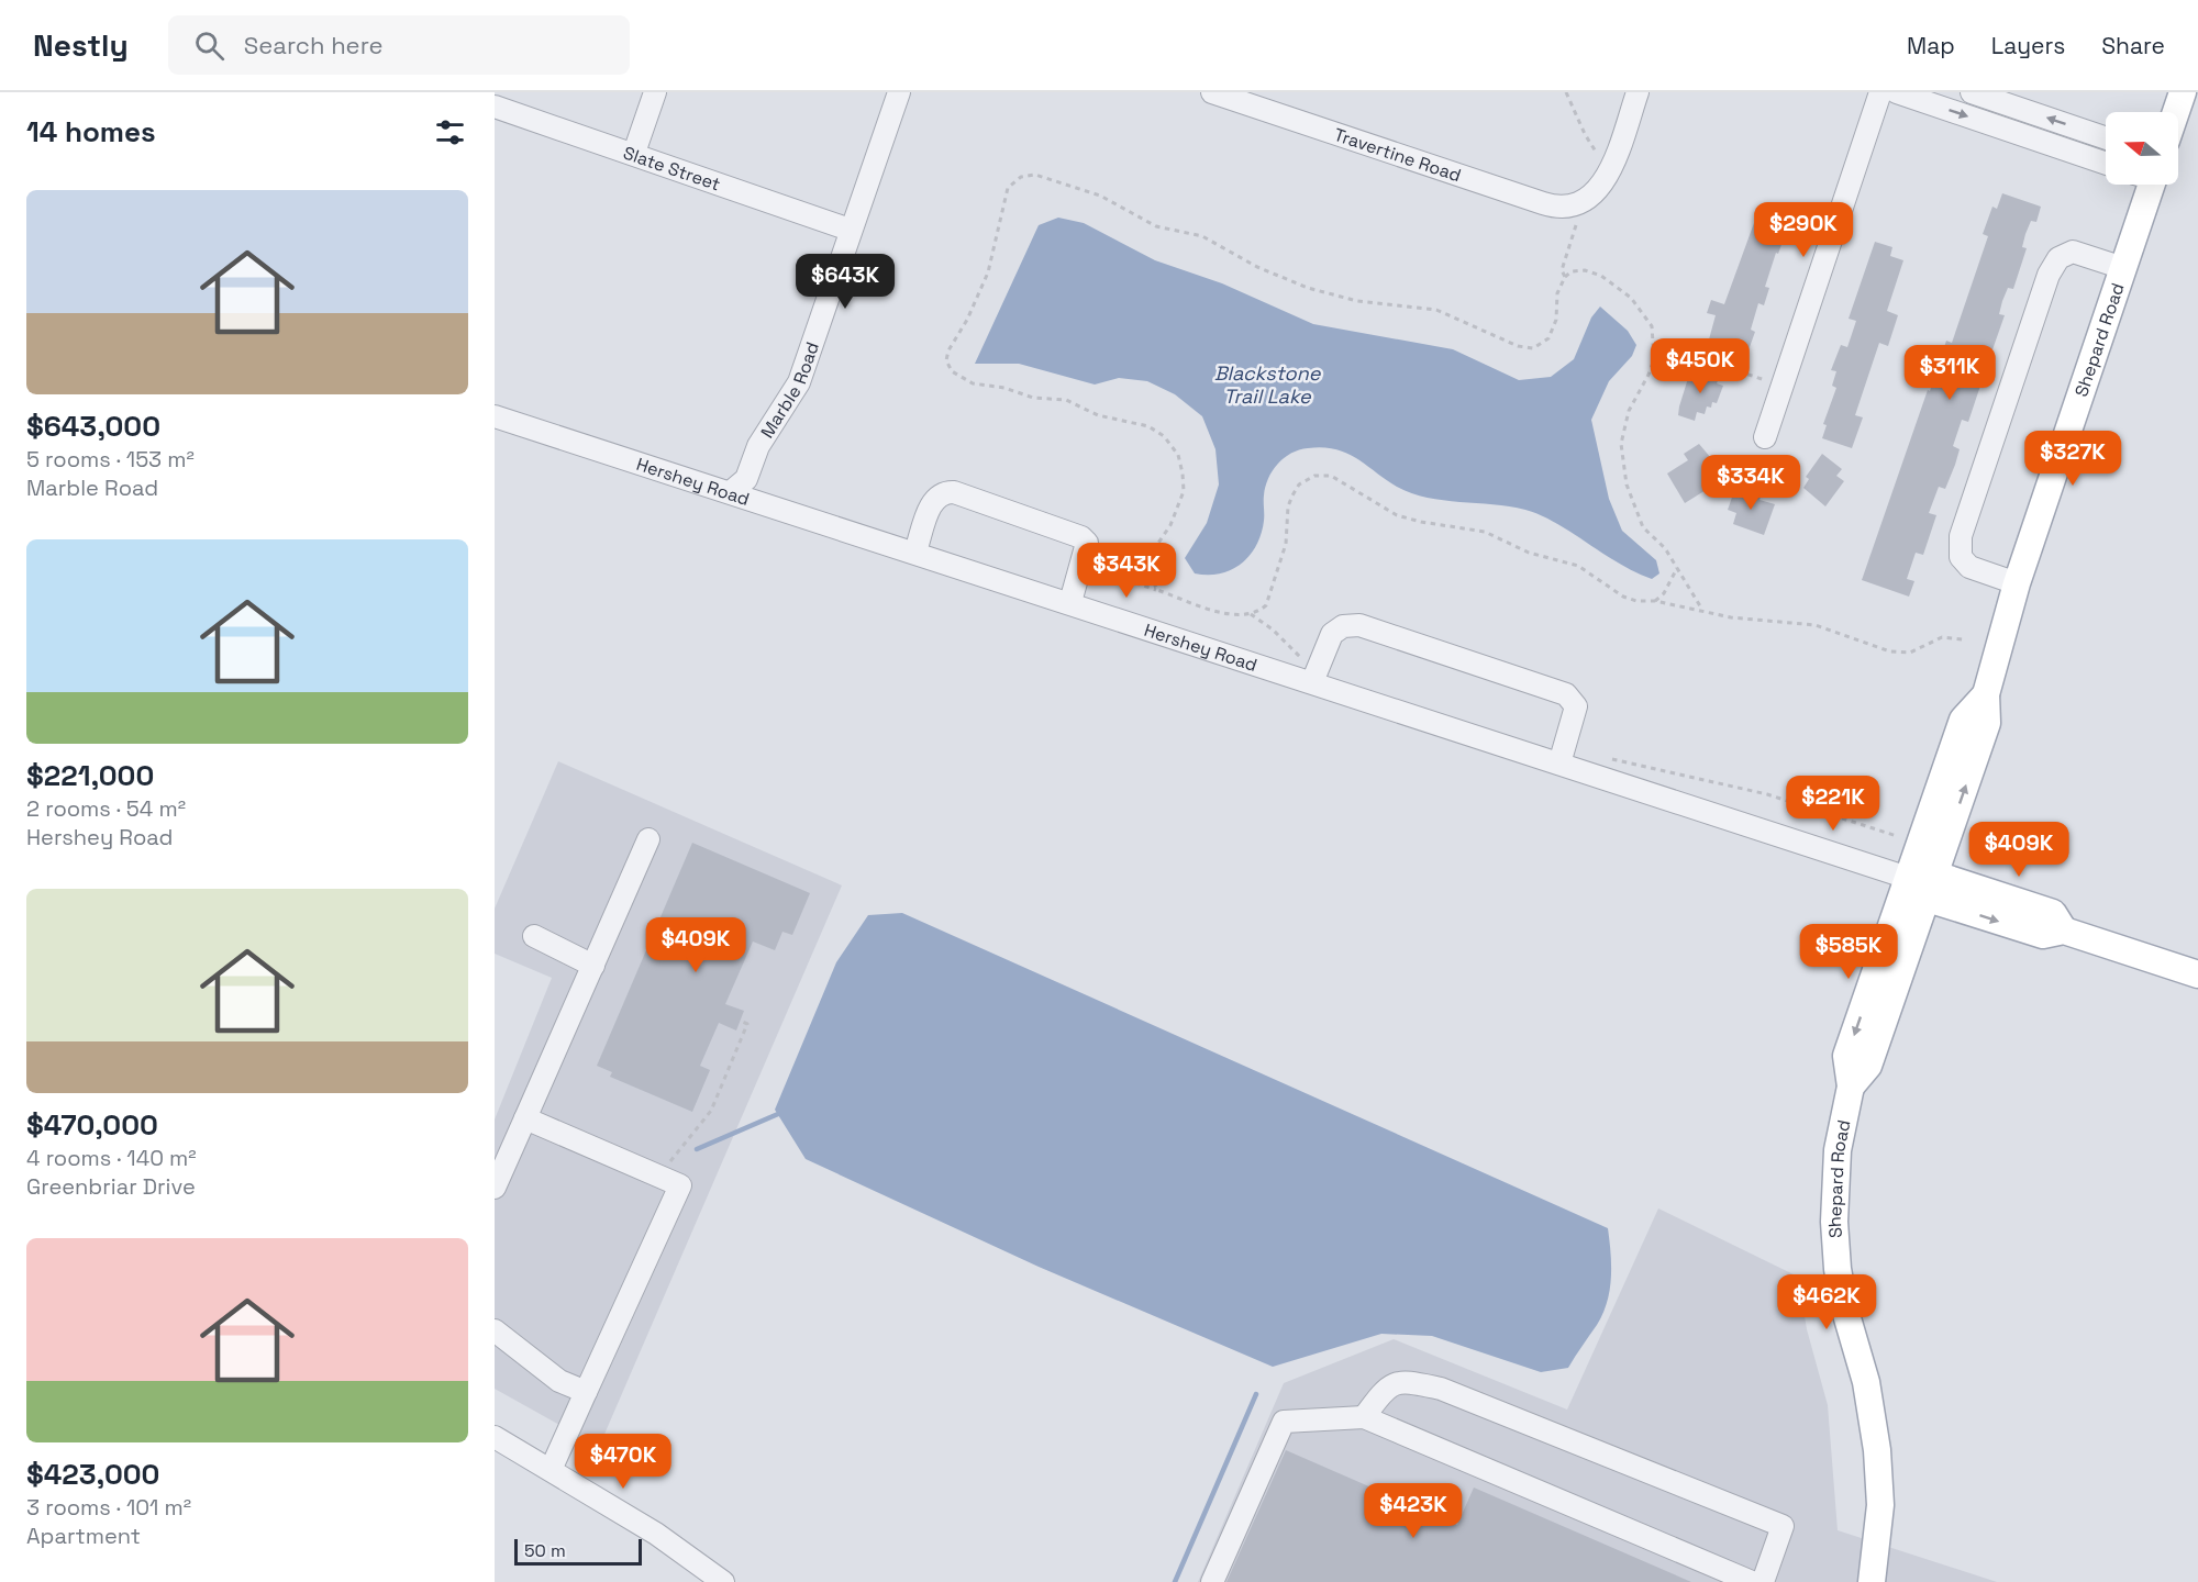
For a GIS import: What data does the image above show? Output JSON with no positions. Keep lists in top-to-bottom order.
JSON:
{
  "streets": {
    "main road": ["Shepard Road", "Hershey Road"],
    "street": ["Travertine Road", "Slate Street", "Marble Road"]
  },
  "crossings": [
    ["Slate Street", "Marble Road"],
    ["Shepard Road", "Hershey Road"],
    ["Marble Road", "Hershey Road"]
  ],
  "water": ["Blackstone Trail Lake"],
  "scale_bar": "50 m",
  "north": "left",
  "page": {
    "header": "Nestly",
    "search": "Search here",
    "nav": ["Map", "Layers", "Share"],
    "heading": "14 homes",
    "list": [
      {
        "name": "$643,000",
        "note": "5 rooms · 153 m² · Marble Road"
      },
      {
        "name": "$221,000",
        "note": "2 rooms · 54 m² · Hershey Road"
      },
      {
        "name": "$470,000",
        "note": "4 rooms · 140 m² · Greenbriar Drive"
      },
      {
        "name": "$423,000",
        "note": "3 rooms · 101 m² · Apartment"
      }
    ],
    "price": [
      "$290K",
      "$643K",
      "$450K",
      "$311K",
      "$327K",
      "$334K",
      "$343K",
      "$221K",
      "$409K",
      "$409K",
      "$585K",
      "$462K",
      "$470K",
      "$423K"
    ],
    "scale": "50 m"
  }
}
